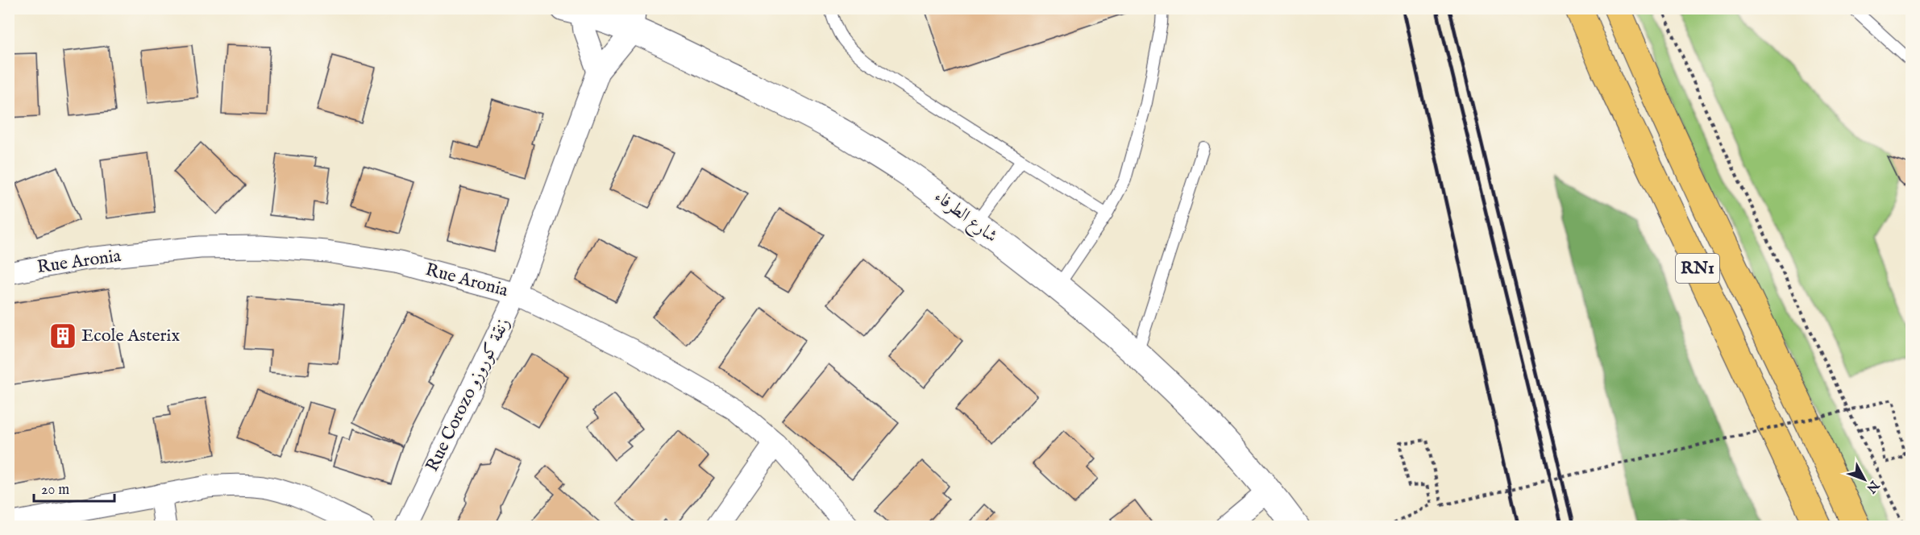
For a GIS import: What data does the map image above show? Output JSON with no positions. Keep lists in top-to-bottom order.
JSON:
{
  "streets": {
    "highway": ["RN1"],
    "street": ["شارع الطرفاء", "Rue Aronia", "Rue Corozo زنقة كوروزو"]
  },
  "crossings": [
    ["شارع الطرفاء", "Rue Corozo زنقة كوروزو"],
    ["Rue Aronia", "Rue Corozo زنقة كوروزو"]
  ],
  "places": {
    "building": ["Ecole Asterix"]
  },
  "scale_bar": "20 m",
  "north": "bottom right"
}
